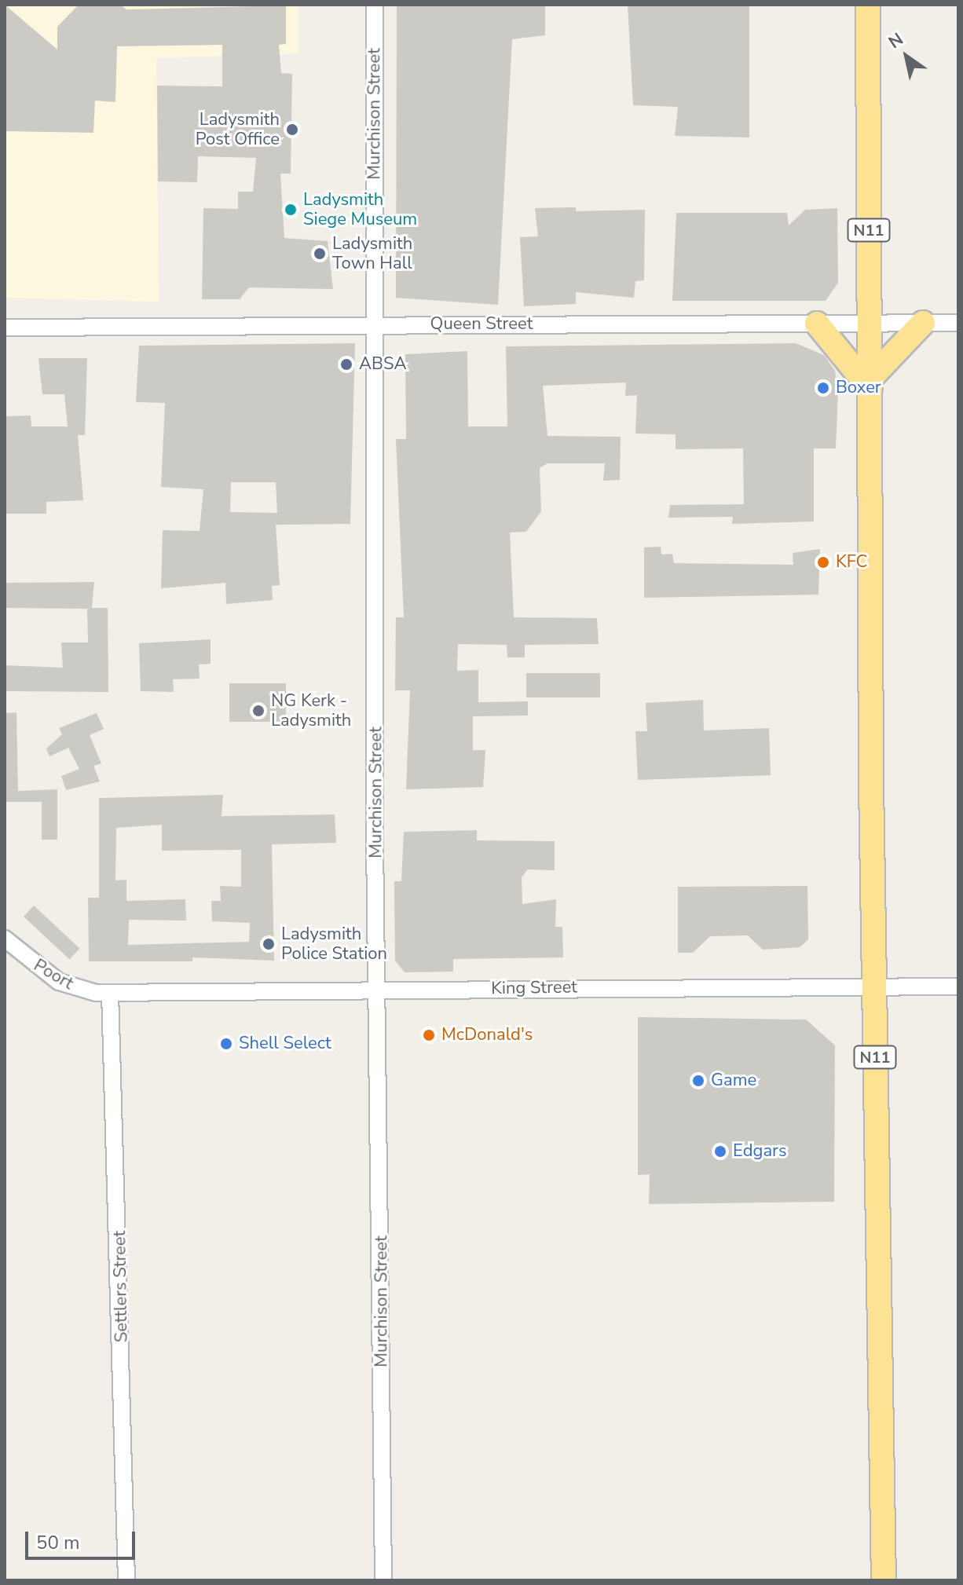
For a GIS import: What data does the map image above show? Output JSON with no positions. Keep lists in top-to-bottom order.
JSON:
{
  "streets": {
    "highway": ["N11"],
    "street": [
      "Murchison Street",
      "Queen Street",
      "Poort",
      "King Street",
      "Settlers Street"
    ]
  },
  "crossings": [
    ["Murchison Street", "Queen Street"],
    ["Murchison Street", "King Street"],
    ["N11", "Queen Street"],
    ["N11", "King Street"],
    ["Poort", "King Street"],
    ["Poort", "Settlers Street"],
    ["King Street", "Settlers Street"]
  ],
  "places": [
    "Ladysmith Post Office",
    "Ladysmith Siege Museum",
    "Ladysmith Town Hall",
    "ABSA",
    "Boxer",
    "KFC",
    "NG Kerk - Ladysmith",
    "Ladysmith Police Station",
    "McDonald's",
    "Shell Select",
    "Game",
    "Edgars"
  ],
  "scale_bar": "50 m",
  "north": "top left"
}
